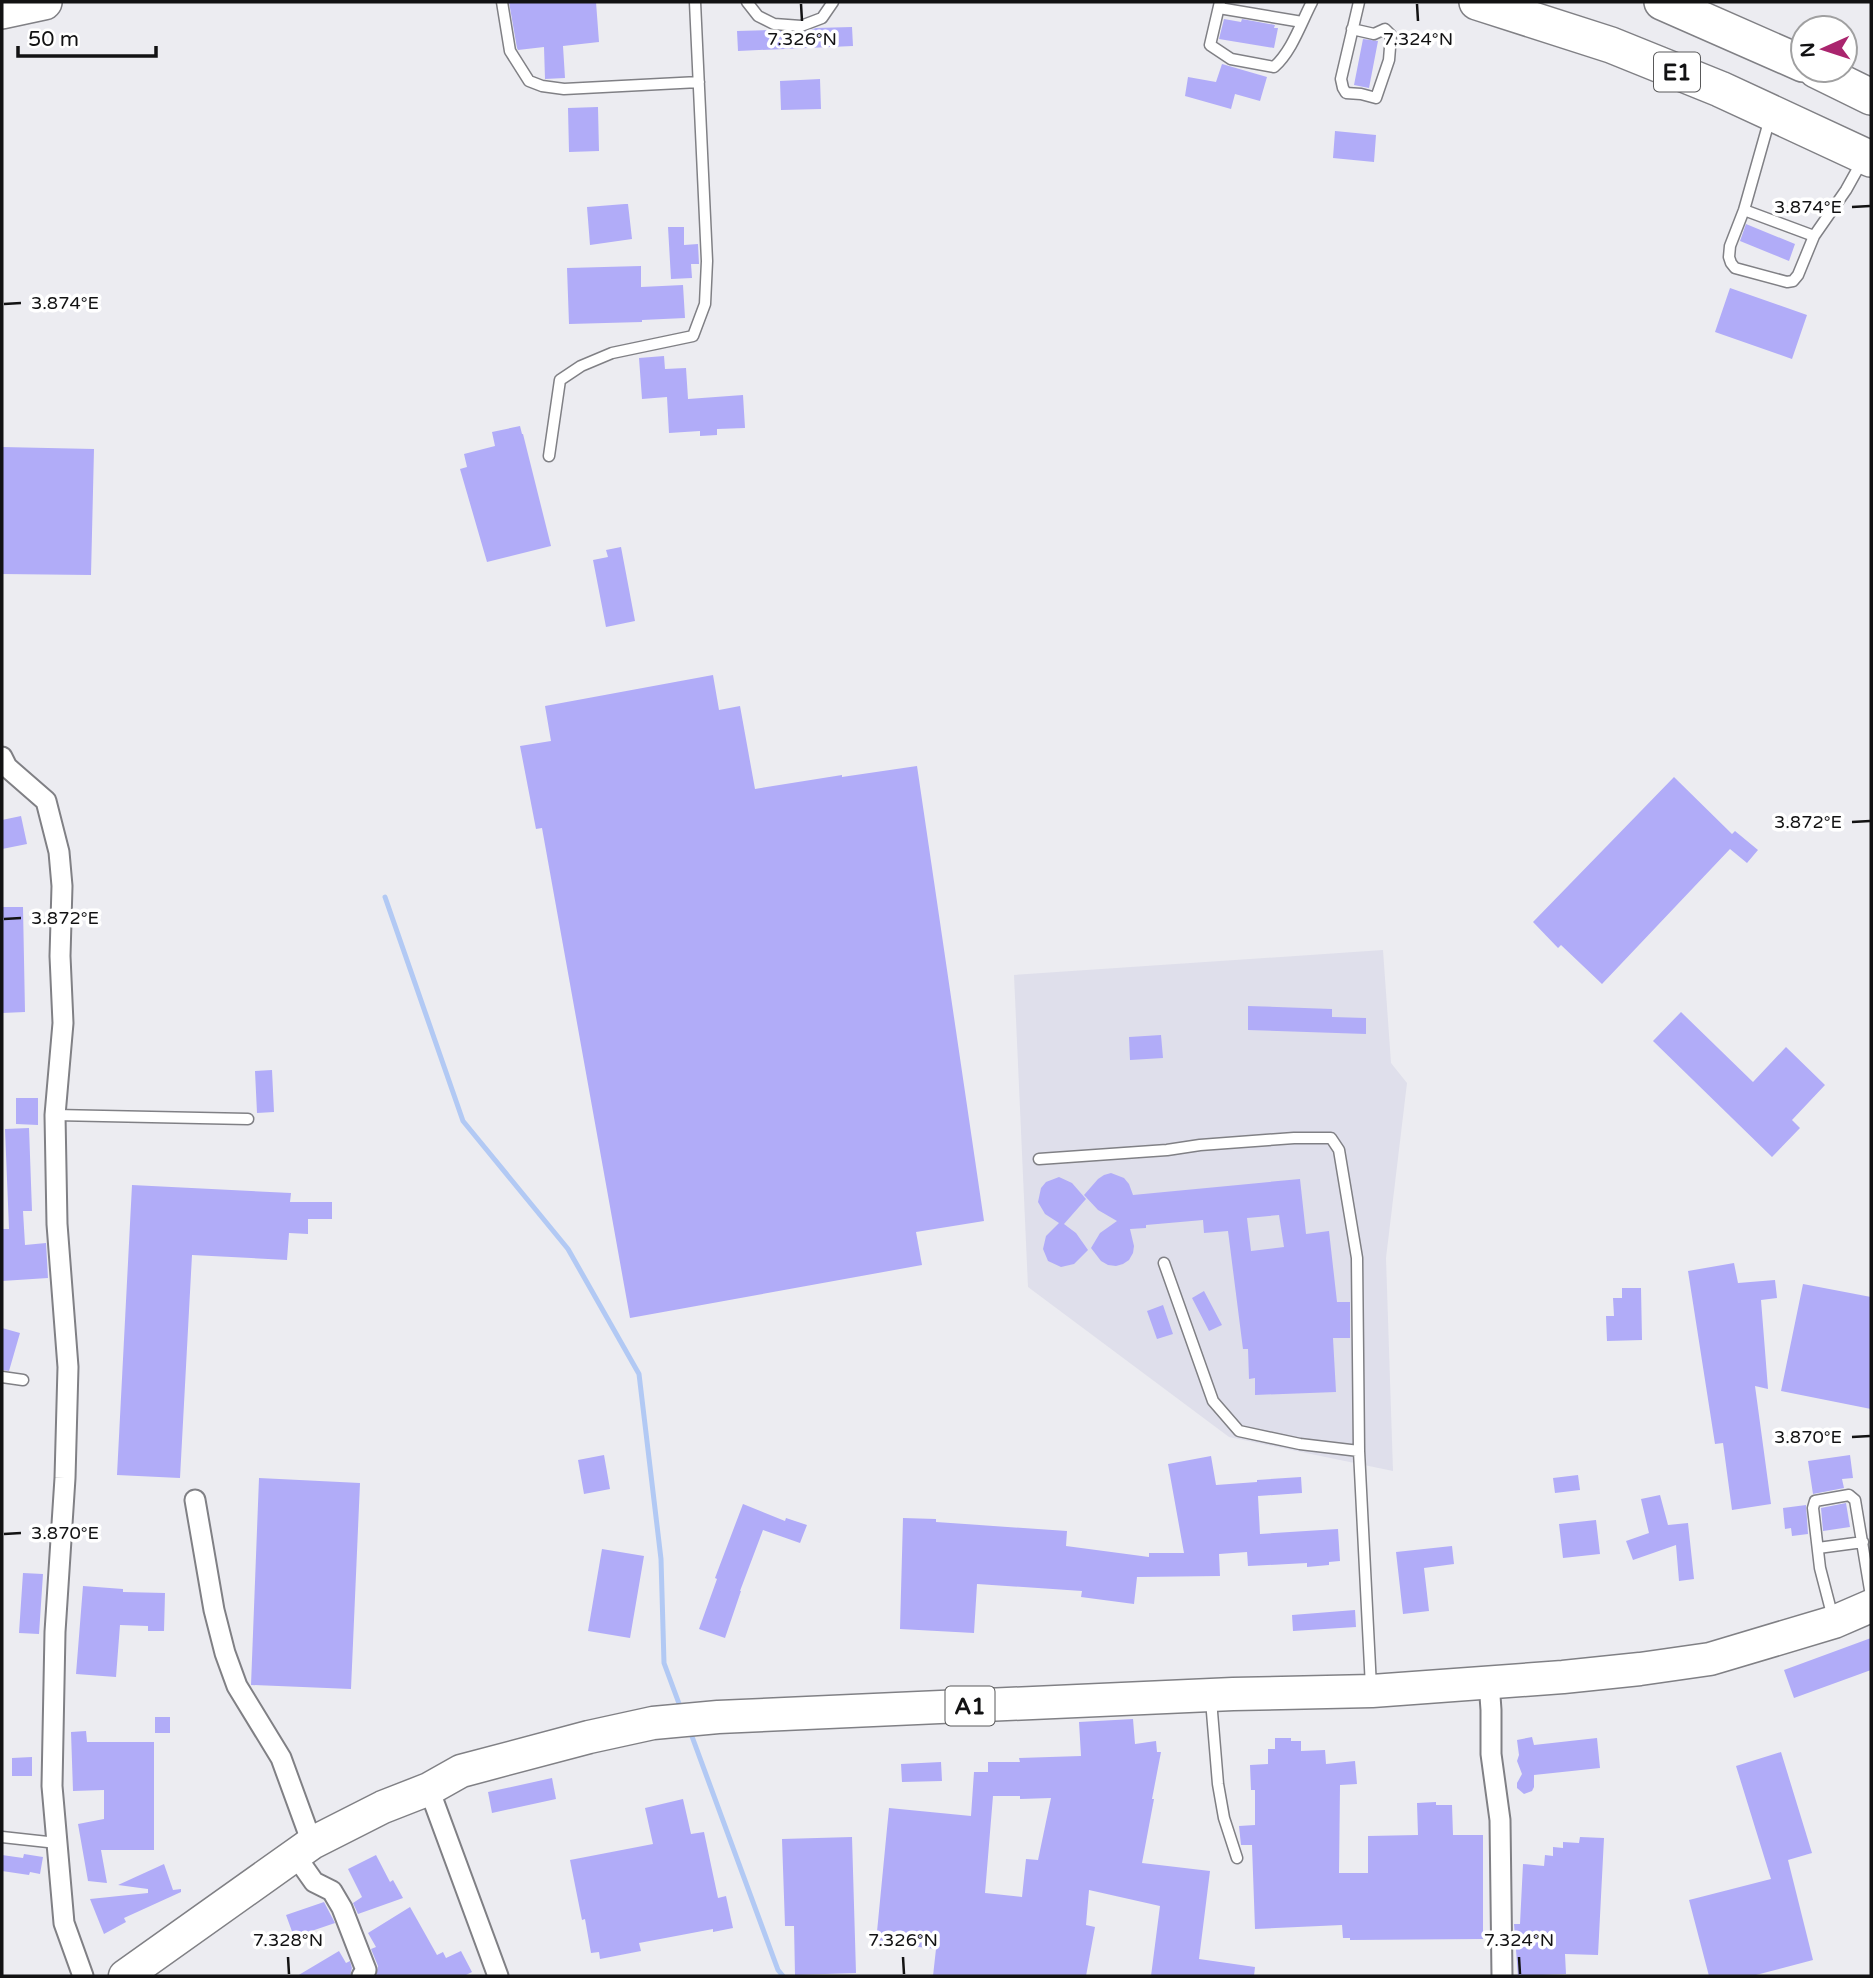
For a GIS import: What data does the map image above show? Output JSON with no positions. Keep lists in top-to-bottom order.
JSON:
{
  "streets": {
    "highway": ["E1", "A1"]
  },
  "scale_bar": "50 m",
  "north": "left",
  "coordinates": [
    "7.326°N",
    "7.324°N",
    "3.874°E",
    "3.872°E",
    "3.870°E",
    "7.328°N"
  ]
}
